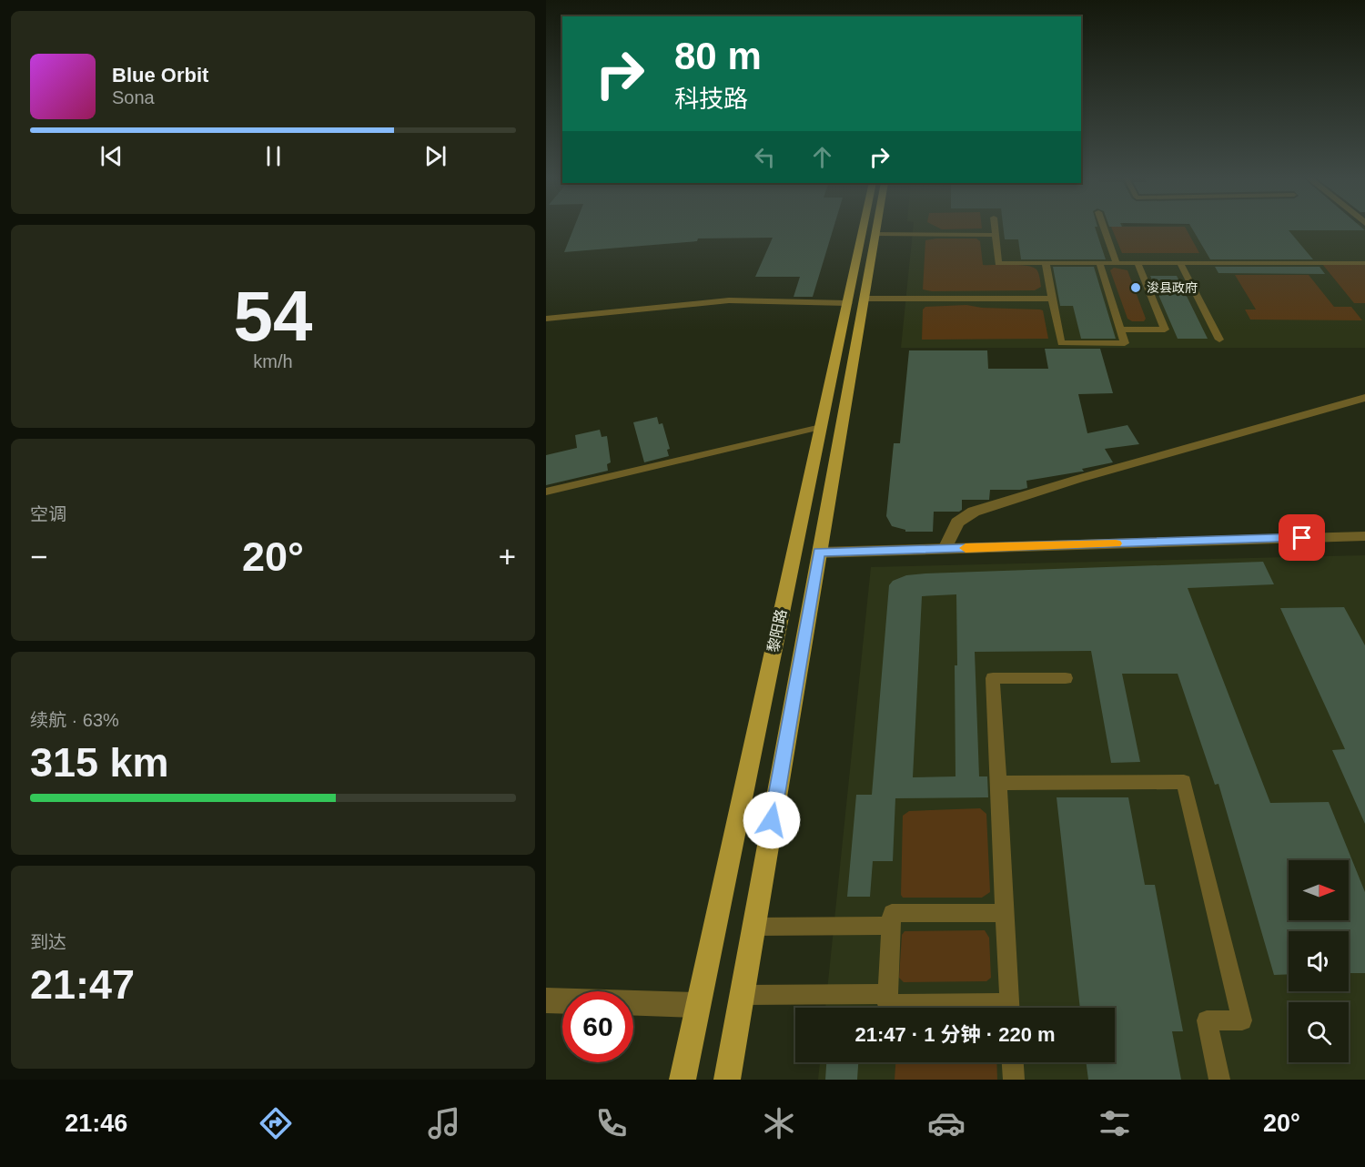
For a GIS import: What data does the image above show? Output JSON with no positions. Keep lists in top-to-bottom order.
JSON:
{
  "streets": {
    "main road": ["黎阳路"]
  },
  "places": ["浚县政府"],
  "north": "right",
  "page": {
    "turn": ["80 m", "科技路"],
    "song": ["Blue Orbit", "Sona"],
    "tile": [
      ["54", "km/h"],
      "空调",
      ["续航 · 63%", "315 km"],
      ["到达", "21:47"]
    ],
    "heat": ["−", "20°", "+"],
    "limit": "60",
    "trip": "21:47 · 1 分钟 · 220 m",
    "tabs": ["21:46", "20°"]
  }
}
